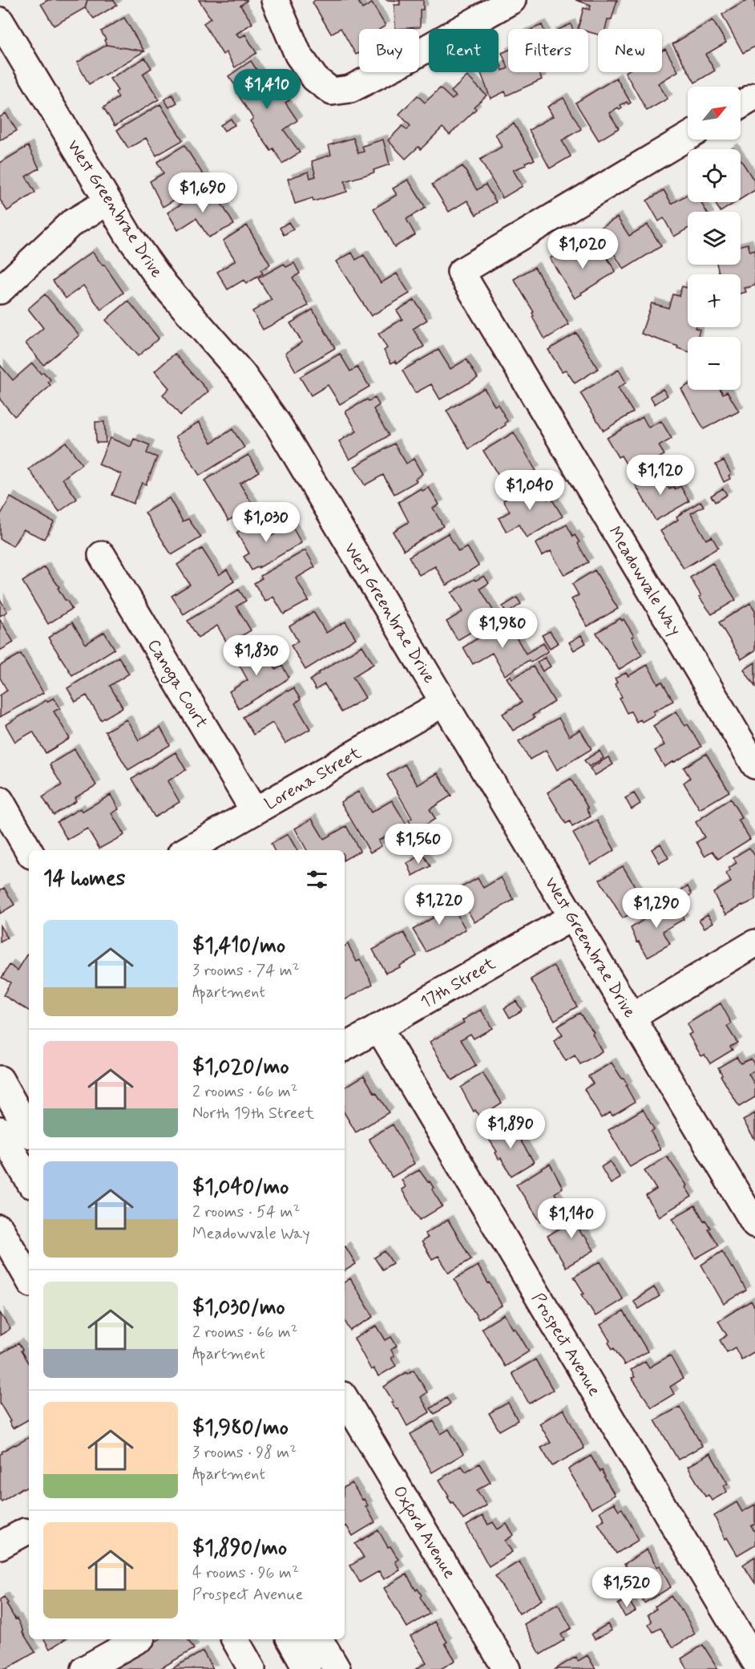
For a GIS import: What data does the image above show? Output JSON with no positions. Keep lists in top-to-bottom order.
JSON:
{
  "streets": {
    "street": [
      "West Greenbrae Drive",
      "Meadowvale Way",
      "Canoga Court",
      "Lorena Street",
      "17th Street",
      "Prospect Avenue",
      "Oxford Avenue"
    ]
  },
  "crossings": [
    ["West Greenbrae Drive", "Lorena Street"],
    ["West Greenbrae Drive", "17th Street"],
    ["Canoga Court", "Lorena Street"],
    ["17th Street", "Prospect Avenue"]
  ],
  "north": "top right",
  "page": {
    "chip": [
      "Buy",
      "Rent",
      "Filters",
      "New"
    ],
    "price": [
      "$1,410",
      "$1,690",
      "$1,020",
      "$1,120",
      "$1,040",
      "$1,030",
      "$1,980",
      "$1,830",
      "$1,560",
      "$1,220",
      "$1,290",
      "$1,890",
      "$1,140",
      "$1,520"
    ],
    "map_buttons": ["+", "−"],
    "heading": "14 homes",
    "list": [
      {
        "name": "$1,410/mo",
        "note": "3 rooms · 74 m² · Apartment"
      },
      {
        "name": "$1,020/mo",
        "note": "2 rooms · 66 m² · North 19th Street"
      },
      {
        "name": "$1,040/mo",
        "note": "2 rooms · 54 m² · Meadowvale Way"
      },
      {
        "name": "$1,030/mo",
        "note": "2 rooms · 66 m² · Apartment"
      },
      {
        "name": "$1,980/mo",
        "note": "3 rooms · 98 m² · Apartment"
      },
      {
        "name": "$1,890/mo",
        "note": "4 rooms · 96 m² · Prospect Avenue"
      }
    ]
  }
}
